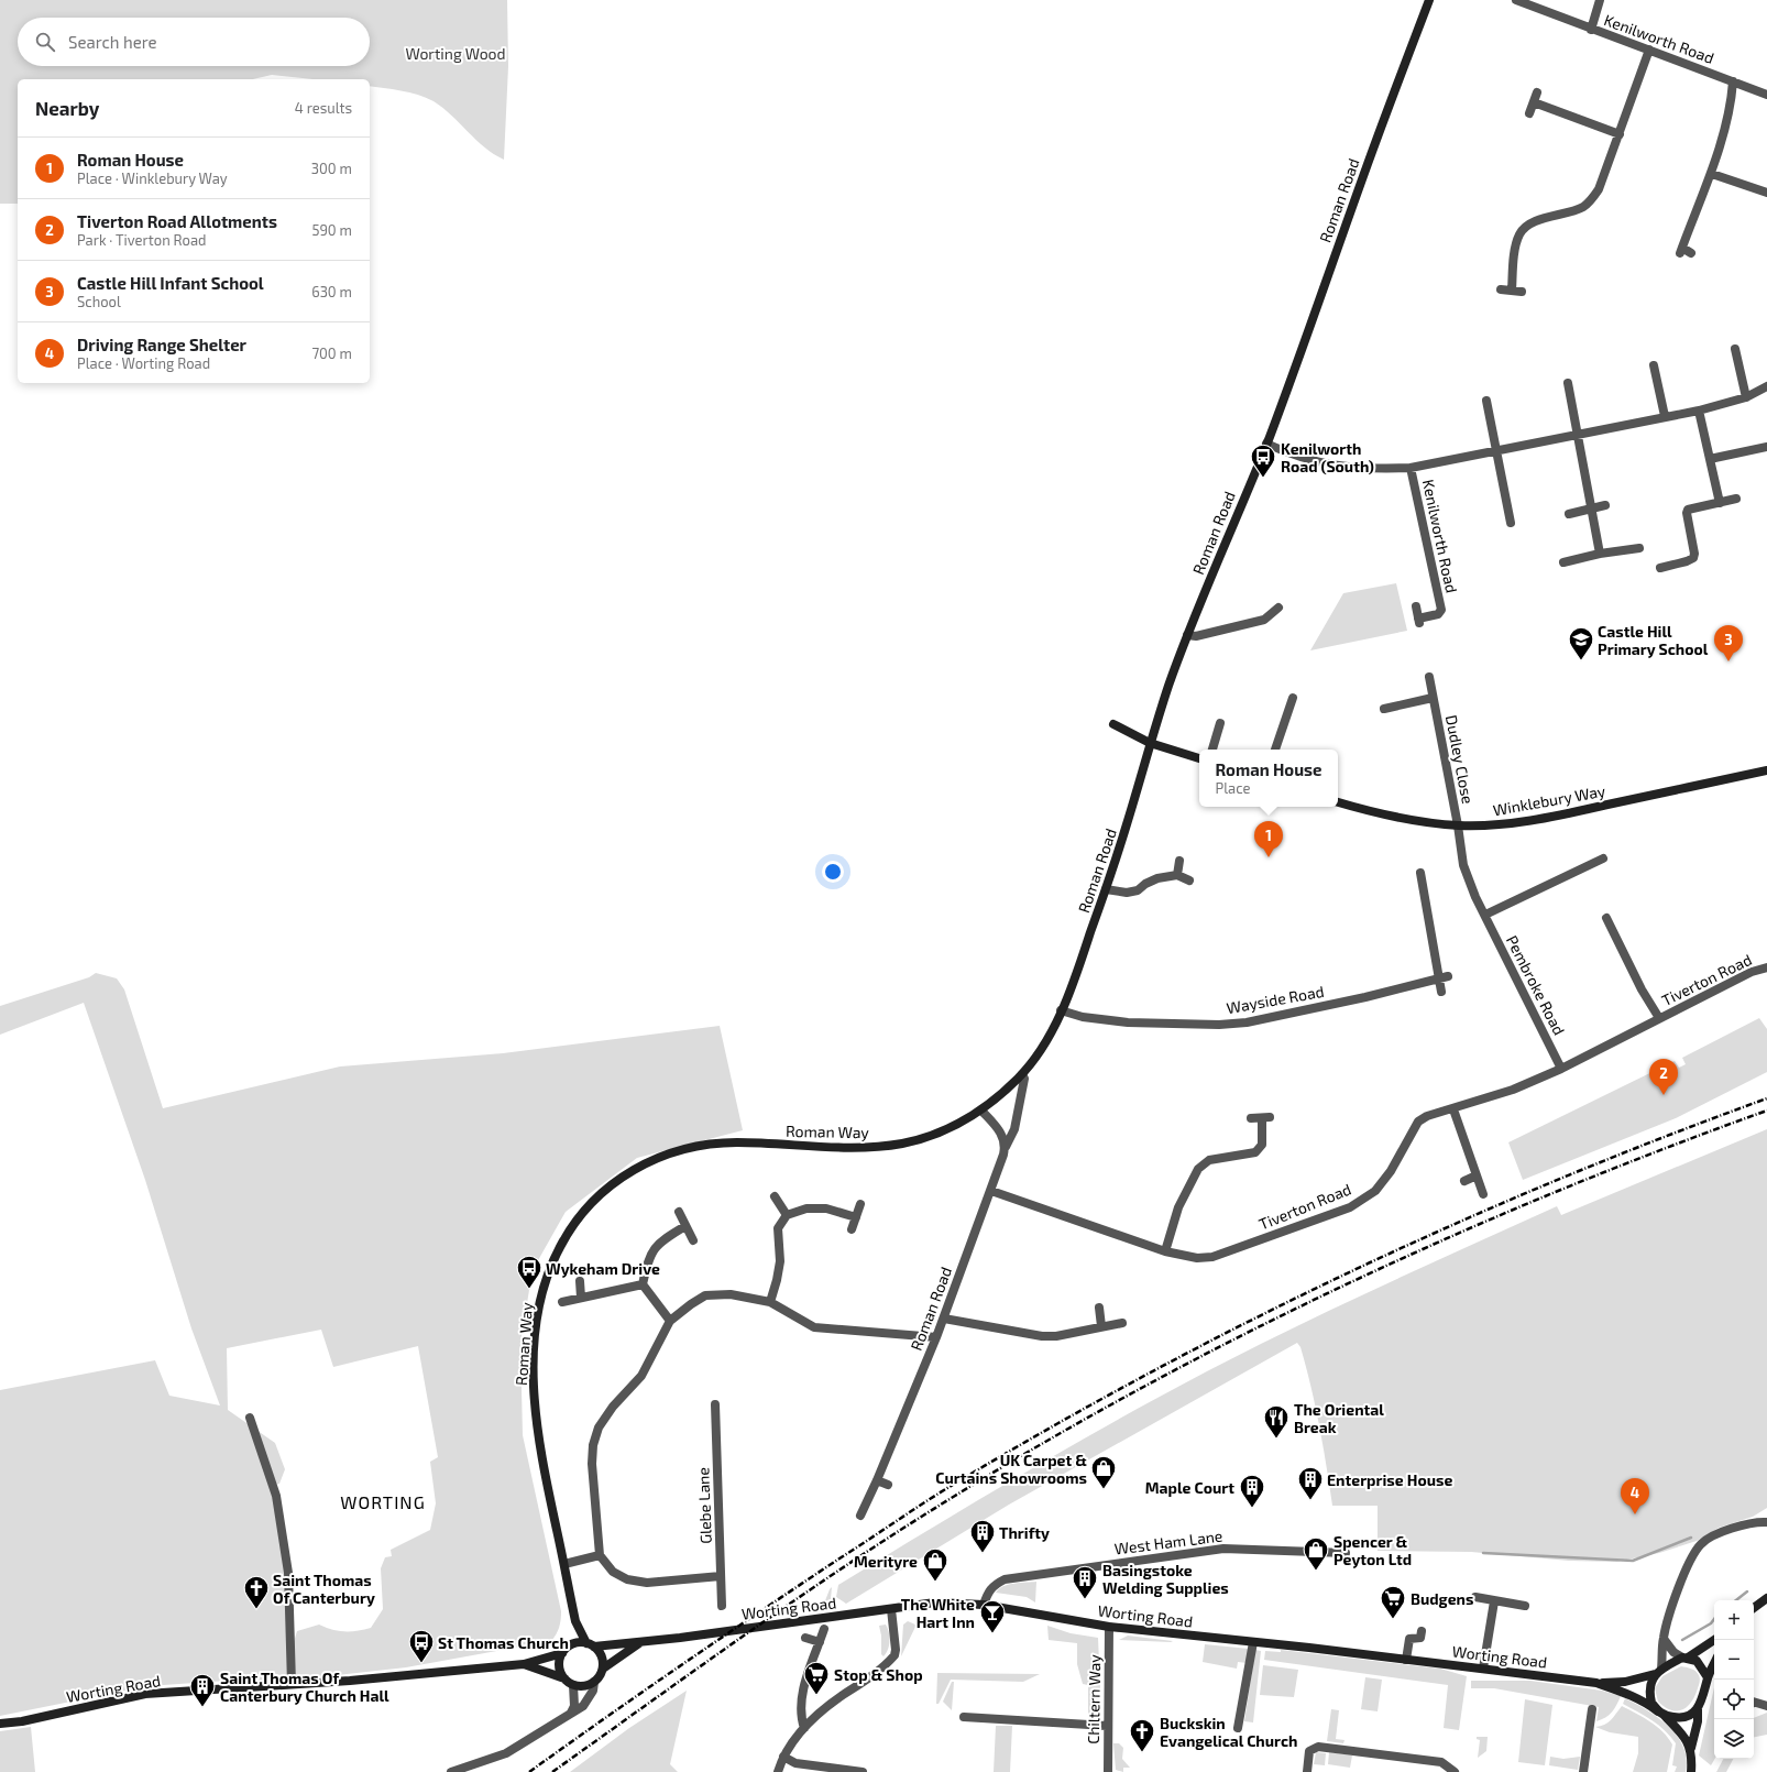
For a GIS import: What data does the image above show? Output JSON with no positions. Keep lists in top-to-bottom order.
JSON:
{
  "streets": {
    "street": [
      "Kenilworth Road",
      "Roman Road",
      "Dudley Close",
      "Winklebury Way",
      "Tiverton Road",
      "Pembroke Road",
      "Wayside Road",
      "Roman Way",
      "Glebe Lane",
      "West Ham Lane",
      "Worting Road",
      "Chiltern Way"
    ]
  },
  "crossings": [
    ["Kenilworth Road", "Roman Road"],
    ["Roman Road", "Tiverton Road"],
    ["Roman Road", "Wayside Road"],
    ["Roman Road", "Roman Way"],
    ["Dudley Close", "Winklebury Way"],
    ["Dudley Close", "Pembroke Road"],
    ["Winklebury Way", "Pembroke Road"],
    ["Tiverton Road", "Pembroke Road"],
    ["Roman Way", "Worting Road"],
    ["West Ham Lane", "Worting Road"],
    ["Worting Road", "Chiltern Way"]
  ],
  "districts": ["WORTING"],
  "parks": ["Worting Wood"],
  "places": {
    "bus stop": ["Kenilworth Road (South)", "Wykeham Drive", "St Thomas Church"],
    "school or university": ["Castle Hill Primary School"],
    "restaurant": ["The Oriental Break"],
    "shop": ["UK Carpet & Curtains Showrooms", "Spencer & Peyton Ltd", "Merityre"],
    "building": [
      "Enterprise House",
      "Maple Court",
      "Thrifty",
      "Basingstoke Welding Supplies",
      "Saint Thomas Of Canterbury Church Hall"
    ],
    "church": ["Saint Thomas Of Canterbury", "Buckskin Evangelical Church"],
    "supermarket": ["Budgens", "Stop & Shop"],
    "bar": ["The White Hart Inn"]
  },
  "page": {
    "search": "Search here",
    "heading": ["Nearby", "4 results"],
    "list": [
      {
        "mark": "1",
        "name": "Roman House",
        "note": "Place · Winklebury Way",
        "value": "300 m"
      },
      {
        "mark": "2",
        "name": "Tiverton Road Allotments",
        "note": "Park · Tiverton Road",
        "value": "590 m"
      },
      {
        "mark": "3",
        "name": "Castle Hill Infant School",
        "note": "School",
        "value": "630 m"
      },
      {
        "mark": "4",
        "name": "Driving Range Shelter",
        "note": "Place · Worting Road",
        "value": "700 m"
      }
    ],
    "pins": [
      "3",
      "1",
      "2",
      "4"
    ],
    "popup": ["Roman House", "Place"],
    "map_buttons": ["+", "−"]
  }
}
